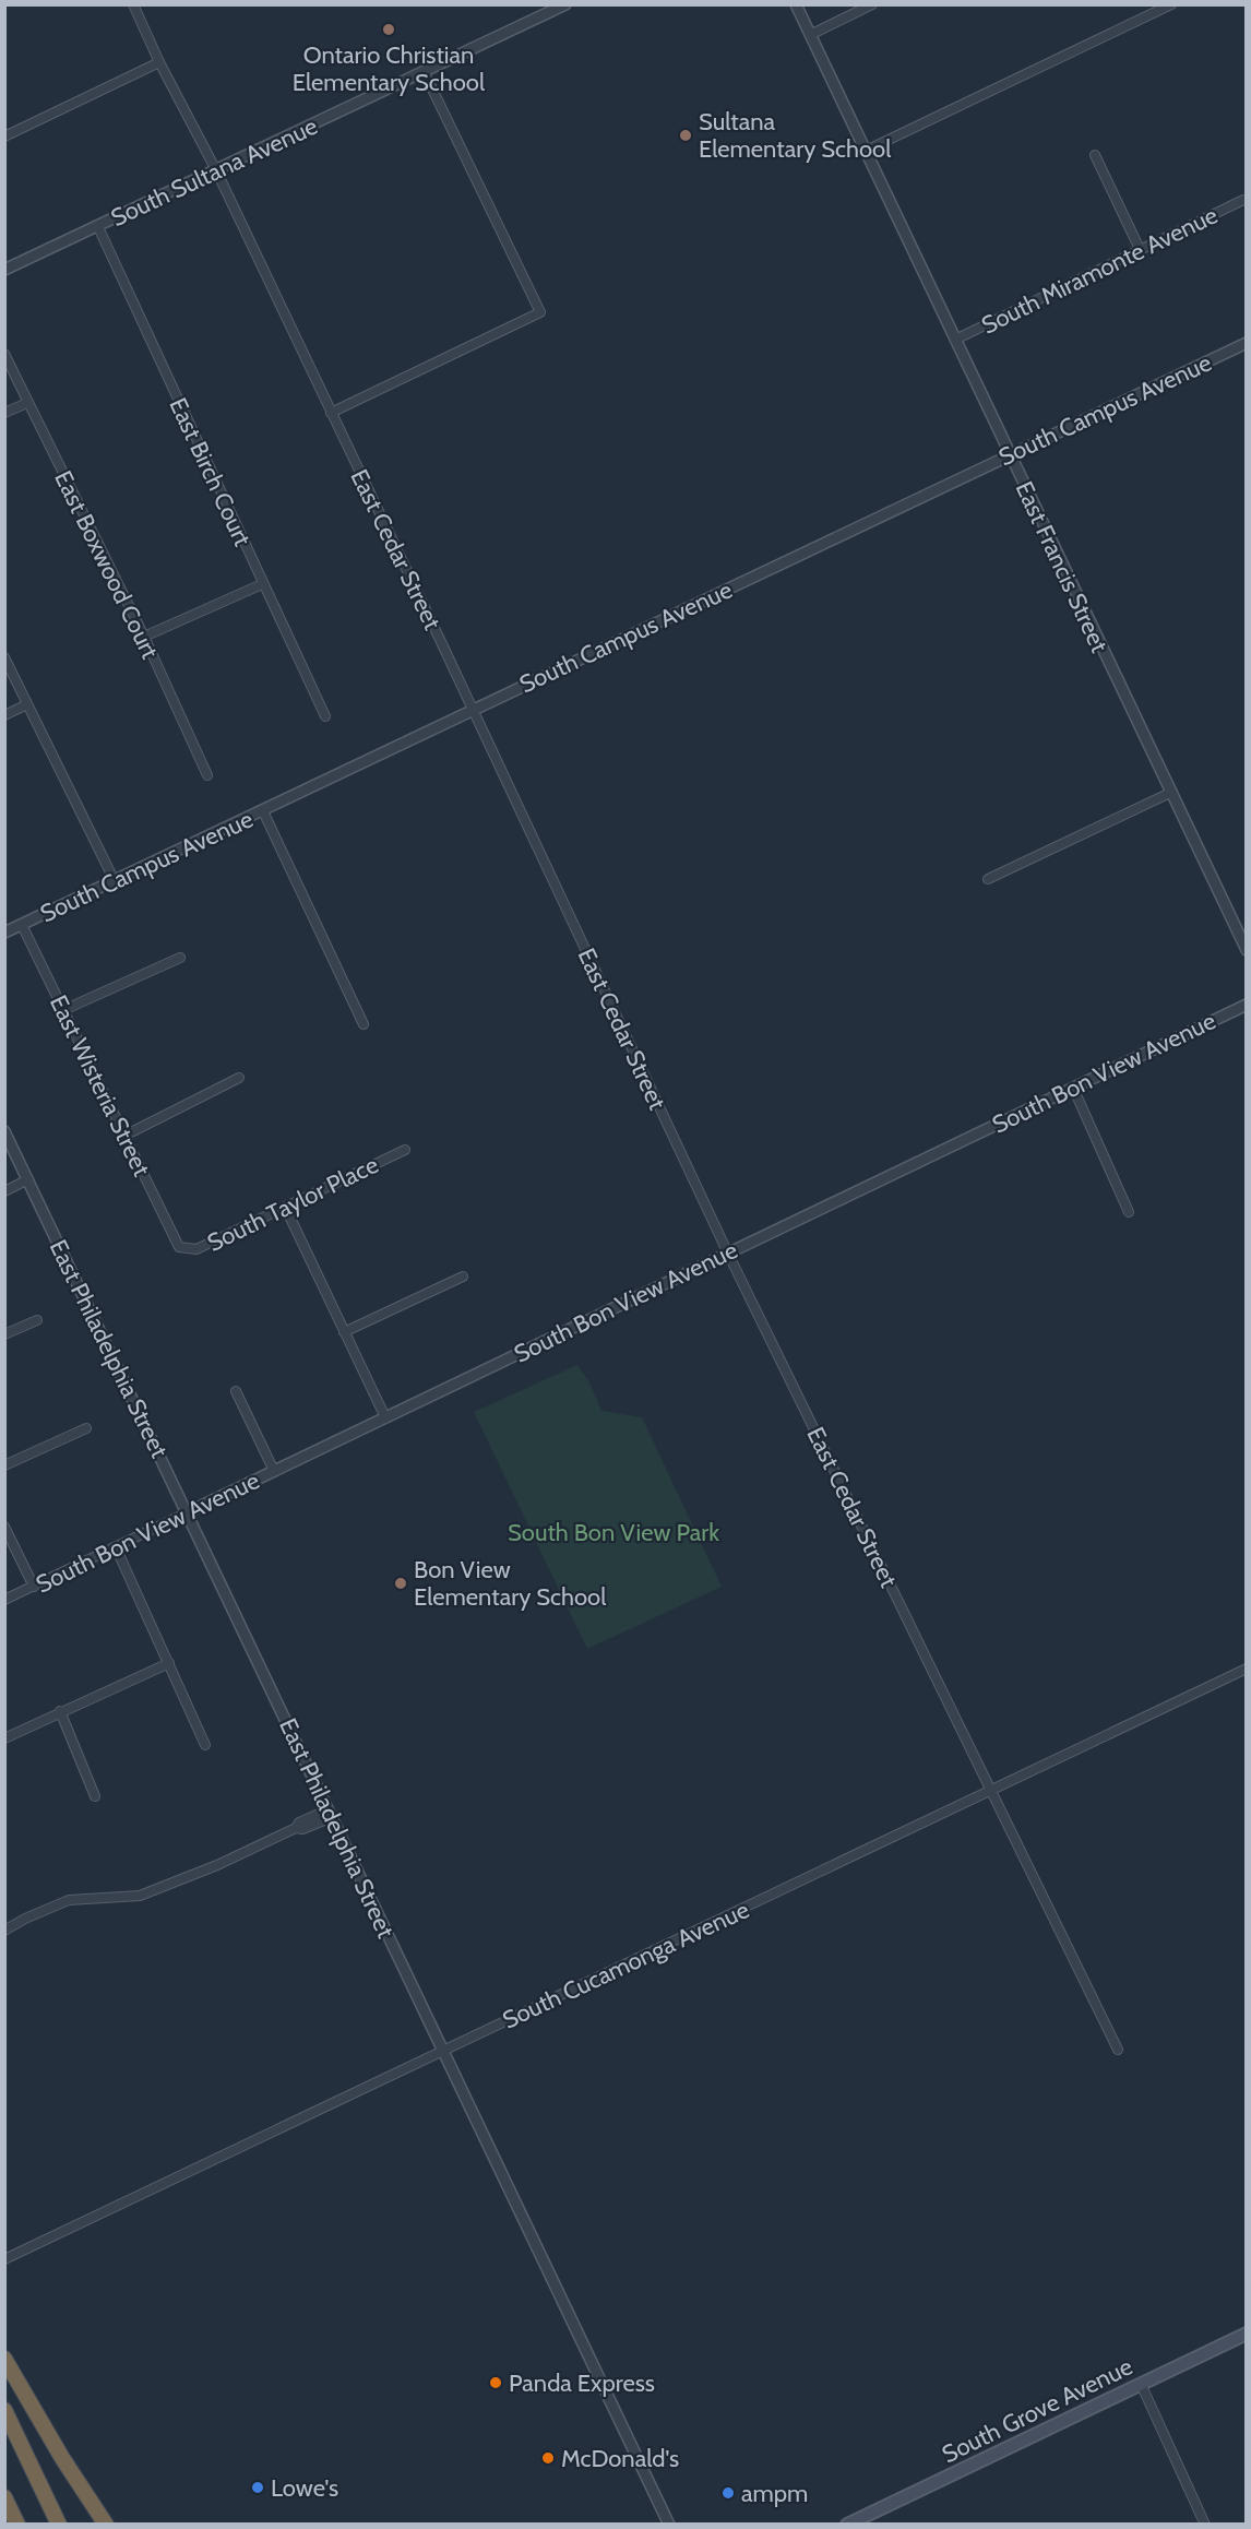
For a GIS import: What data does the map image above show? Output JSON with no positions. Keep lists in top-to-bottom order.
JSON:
{
  "streets": {
    "main road": ["South Grove Avenue"],
    "street": [
      "South Sultana Avenue",
      "South Miramonte Avenue",
      "South Campus Avenue",
      "East Birch Court",
      "East Cedar Street",
      "East Boxwood Court",
      "East Francis Street",
      "South Bon View Avenue",
      "East Wisteria Street",
      "South Taylor Place",
      "East Philadelphia Street",
      "South Cucamonga Avenue"
    ]
  },
  "crossings": [
    ["South Sultana Avenue", "East Birch Court"],
    ["South Sultana Avenue", "East Cedar Street"],
    ["South Miramonte Avenue", "East Francis Street"],
    ["South Campus Avenue", "East Cedar Street"],
    ["South Campus Avenue", "East Francis Street"],
    ["South Campus Avenue", "East Wisteria Street"],
    ["East Cedar Street", "South Bon View Avenue"],
    ["East Cedar Street", "South Cucamonga Avenue"],
    ["South Bon View Avenue", "East Philadelphia Street"],
    ["East Wisteria Street", "South Taylor Place"],
    ["East Philadelphia Street", "South Cucamonga Avenue"]
  ],
  "parks": ["South Bon View Park"],
  "places": [
    "Ontario Christian Elementary School",
    "Sultana Elementary School",
    "Bon View Elementary School",
    "Panda Express",
    "McDonald's",
    "Lowe's",
    "ampm"
  ]
}
